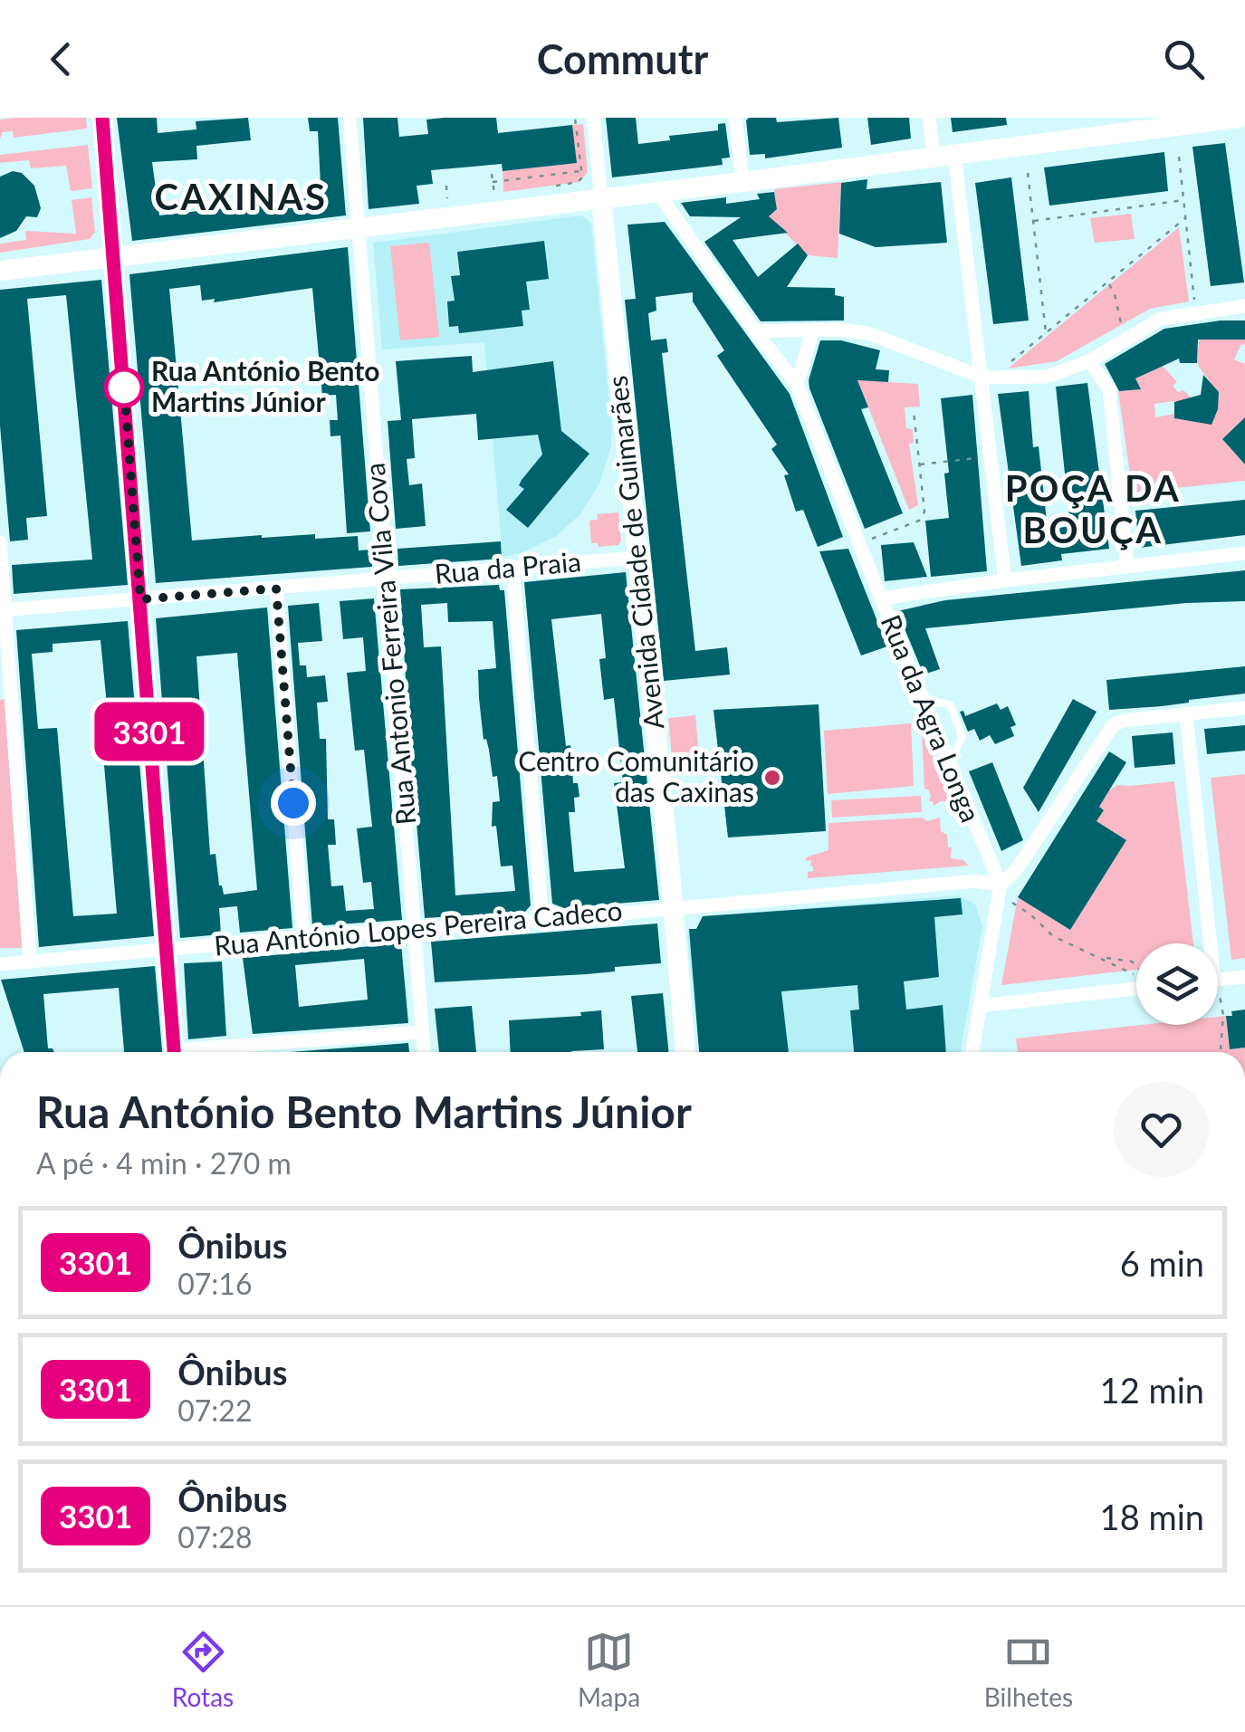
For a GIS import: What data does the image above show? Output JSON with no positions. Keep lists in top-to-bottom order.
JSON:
{
  "streets": {
    "main road": ["Avenida Cidade de Guimarães"],
    "street": [
      "Rua da Praia",
      "Rua Antonio Ferreira Vila Cova",
      "Rua da Agra Longa",
      "Rua António Lopes Pereira Cadeco"
    ]
  },
  "crossings": [
    ["Avenida Cidade de Guimarães", "Rua da Praia"],
    ["Avenida Cidade de Guimarães", "Rua António Lopes Pereira Cadeco"],
    ["Rua da Praia", "Rua Antonio Ferreira Vila Cova"],
    ["Rua Antonio Ferreira Vila Cova", "Rua António Lopes Pereira Cadeco"],
    ["Rua da Agra Longa", "Rua António Lopes Pereira Cadeco"]
  ],
  "districts": ["CAXINAS", "POÇA DA BOUÇA"],
  "places": ["Rua António Bento Martins Júnior", "Centro Comunitário das Caxinas"],
  "lines": ["bus line 3301"],
  "page": {
    "header": "Commutr",
    "on_map": "3301",
    "heading": ["Rua António Bento Martins Júnior", "A pé · 4 min · 270 m"],
    "list": [
      {
        "mark": "3301",
        "name": "Ônibus",
        "note": "07:16",
        "value": "6 min"
      },
      {
        "mark": "3301",
        "name": "Ônibus",
        "note": "07:22",
        "value": "12 min"
      },
      {
        "mark": "3301",
        "name": "Ônibus",
        "note": "07:28",
        "value": "18 min"
      }
    ],
    "tabs": ["Rotas", "Mapa", "Bilhetes"]
  }
}
